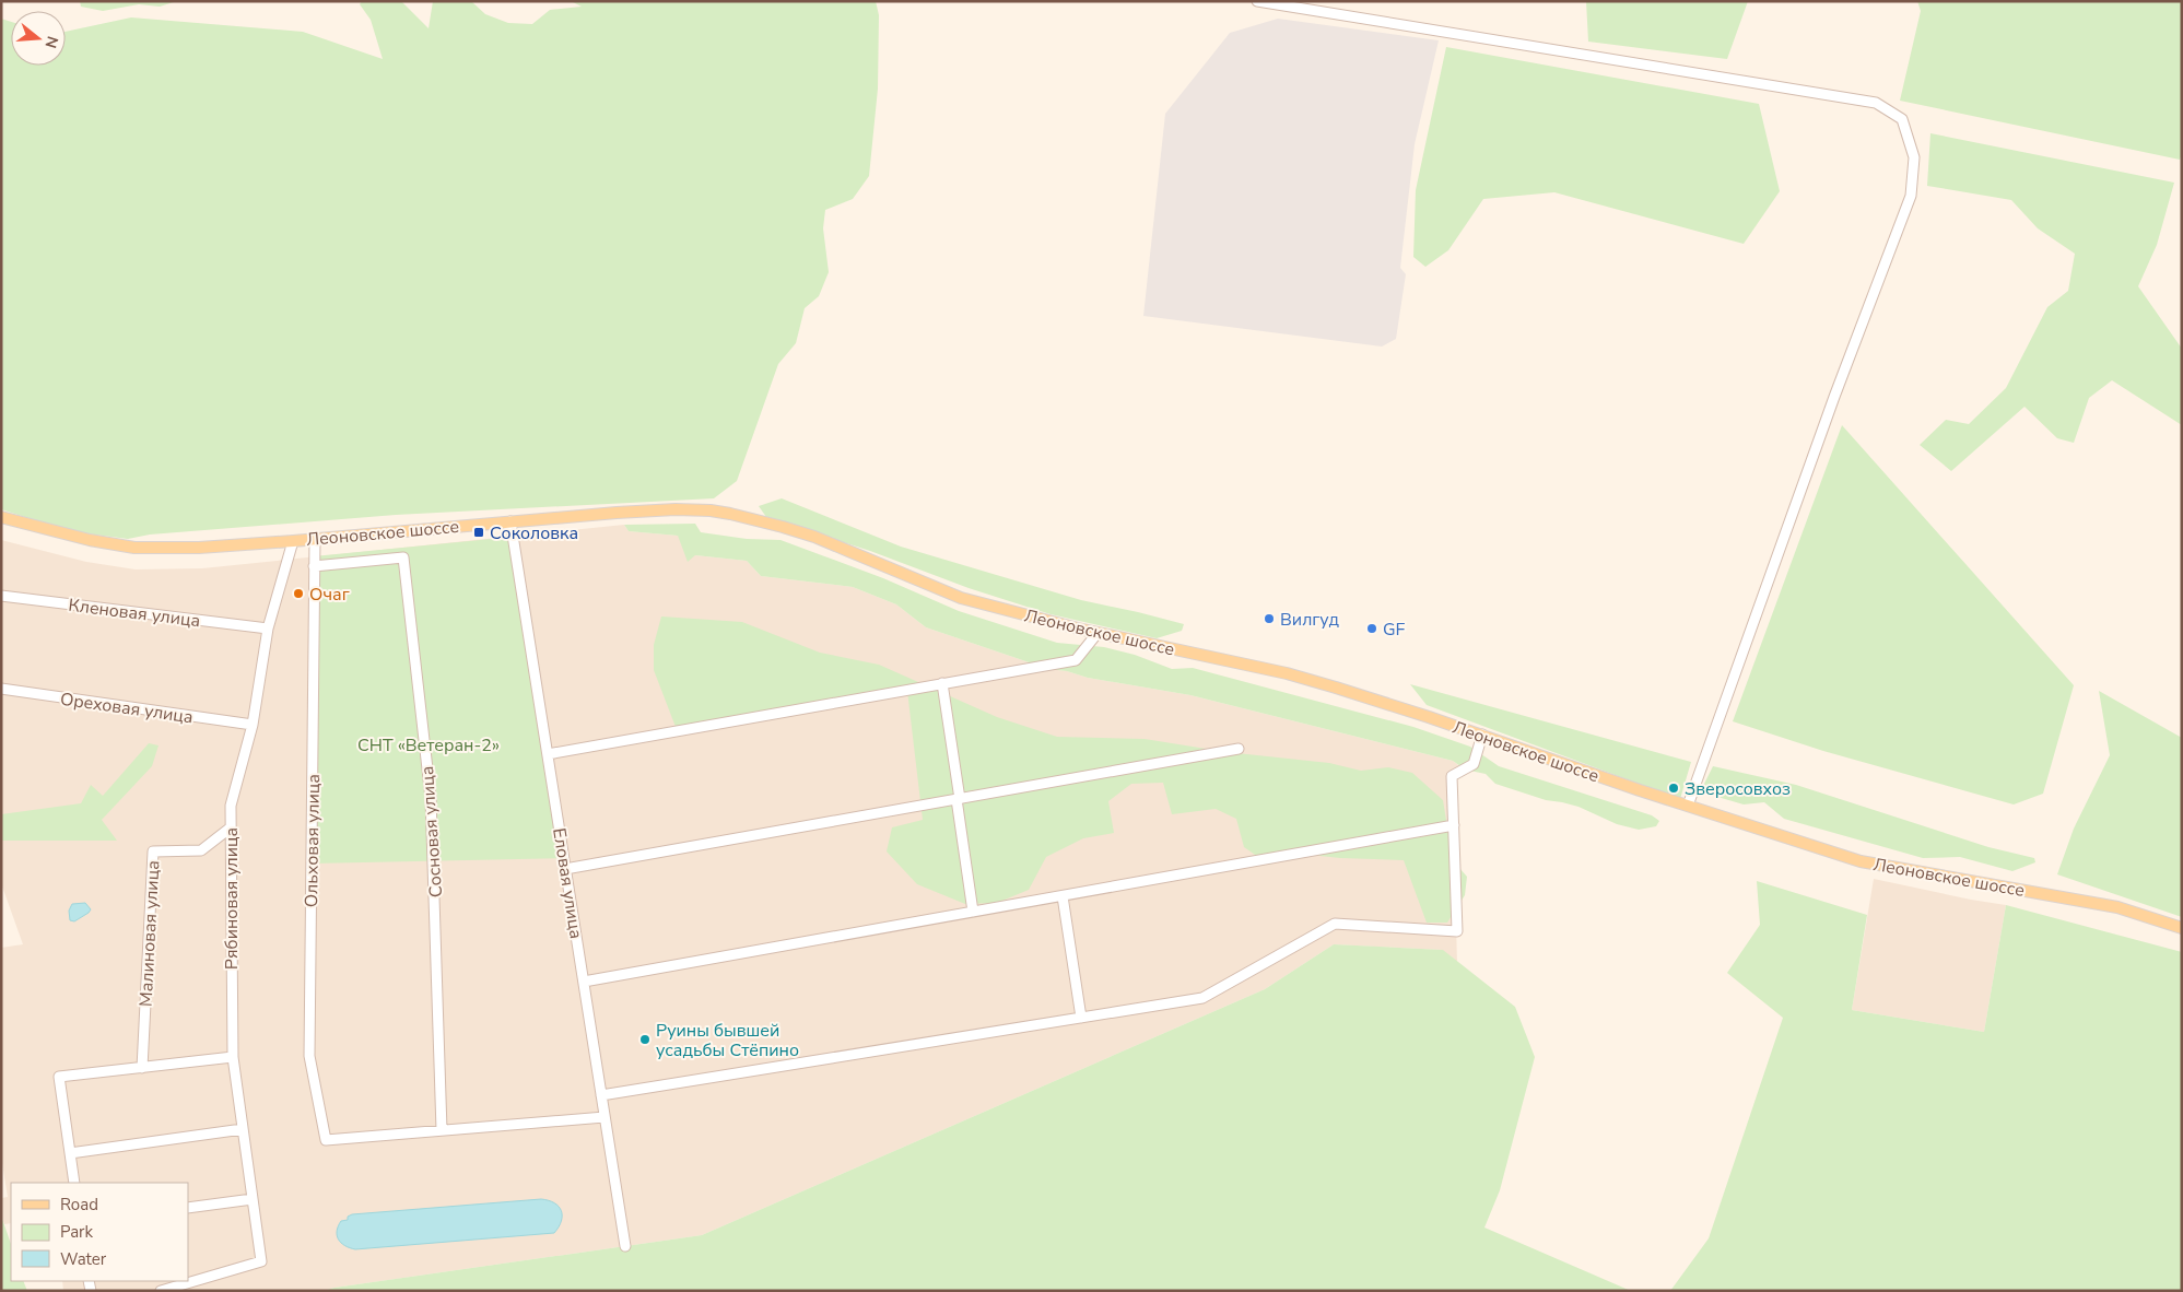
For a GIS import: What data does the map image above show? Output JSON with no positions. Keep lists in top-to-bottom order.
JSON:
{
  "streets": {
    "main road": ["Леоновское шоссе"],
    "street": [
      "Кленовая улица",
      "Ореховая улица",
      "Сосновая улица",
      "Ольховая улица",
      "Еловая улица",
      "Рябиновая улица",
      "Малиновая улица"
    ]
  },
  "crossings": [
    ["Леоновское шоссе", "Ольховая улица"],
    ["Леоновское шоссе", "Еловая улица"],
    ["Леоновское шоссе", "Рябиновая улица"],
    ["Кленовая улица", "Рябиновая улица"],
    ["Ореховая улица", "Рябиновая улица"],
    ["Сосновая улица", "Ольховая улица"],
    ["Рябиновая улица", "Малиновая улица"]
  ],
  "parks": ["СНТ «Ветеран-2»"],
  "places": {
    "transit": ["Соколовка"],
    "other": [
      "Очаг",
      "Вилгуд",
      "GF",
      "Зверосовхоз",
      "Руины бывшей усадьбы Стёпино"
    ]
  },
  "legend": ["Road", "Park", "Water"],
  "north": "right"
}
